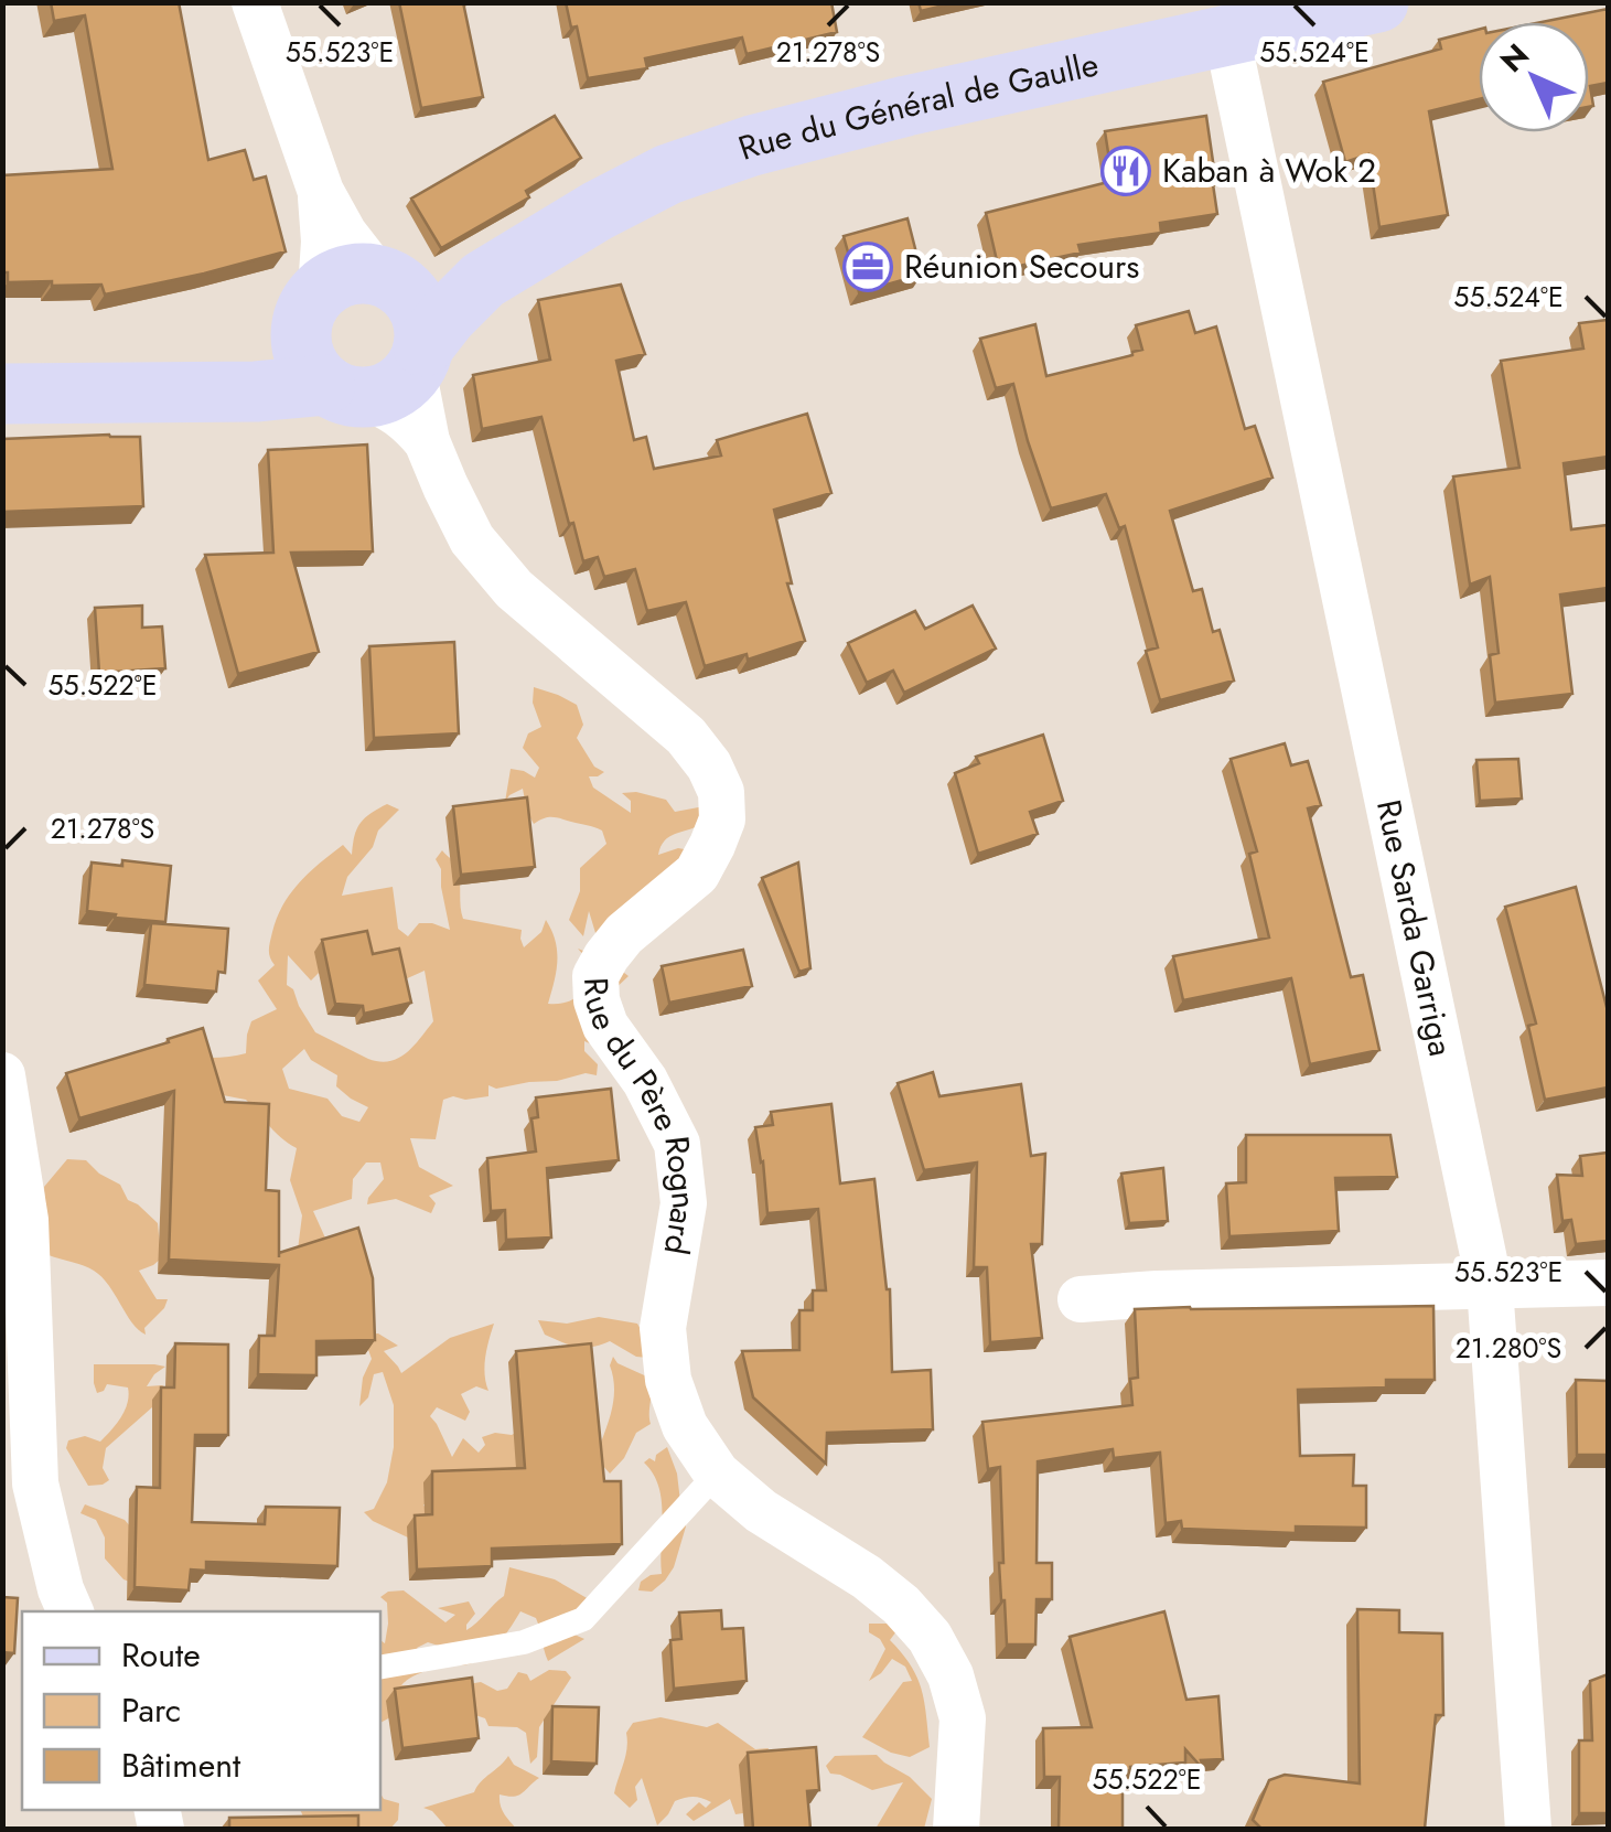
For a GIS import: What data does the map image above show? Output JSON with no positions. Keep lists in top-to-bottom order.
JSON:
{
  "streets": {
    "main road": ["Rue du Général de Gaulle"],
    "street": ["Rue Sarda Garriga", "Rue du Père Rognard"]
  },
  "crossings": [
    ["Rue du Général de Gaulle", "Rue Sarda Garriga"],
    ["Rue du Général de Gaulle", "Rue du Père Rognard"]
  ],
  "places": {
    "restaurant": ["Kaban à Wok 2"],
    "office": ["Réunion Secours"]
  },
  "legend": ["Route", "Parc", "Bâtiment"],
  "north": "top left",
  "coordinates": [
    "55.524°E",
    "55.523°E",
    "21.278°S",
    "55.522°E",
    "21.280°S"
  ]
}
